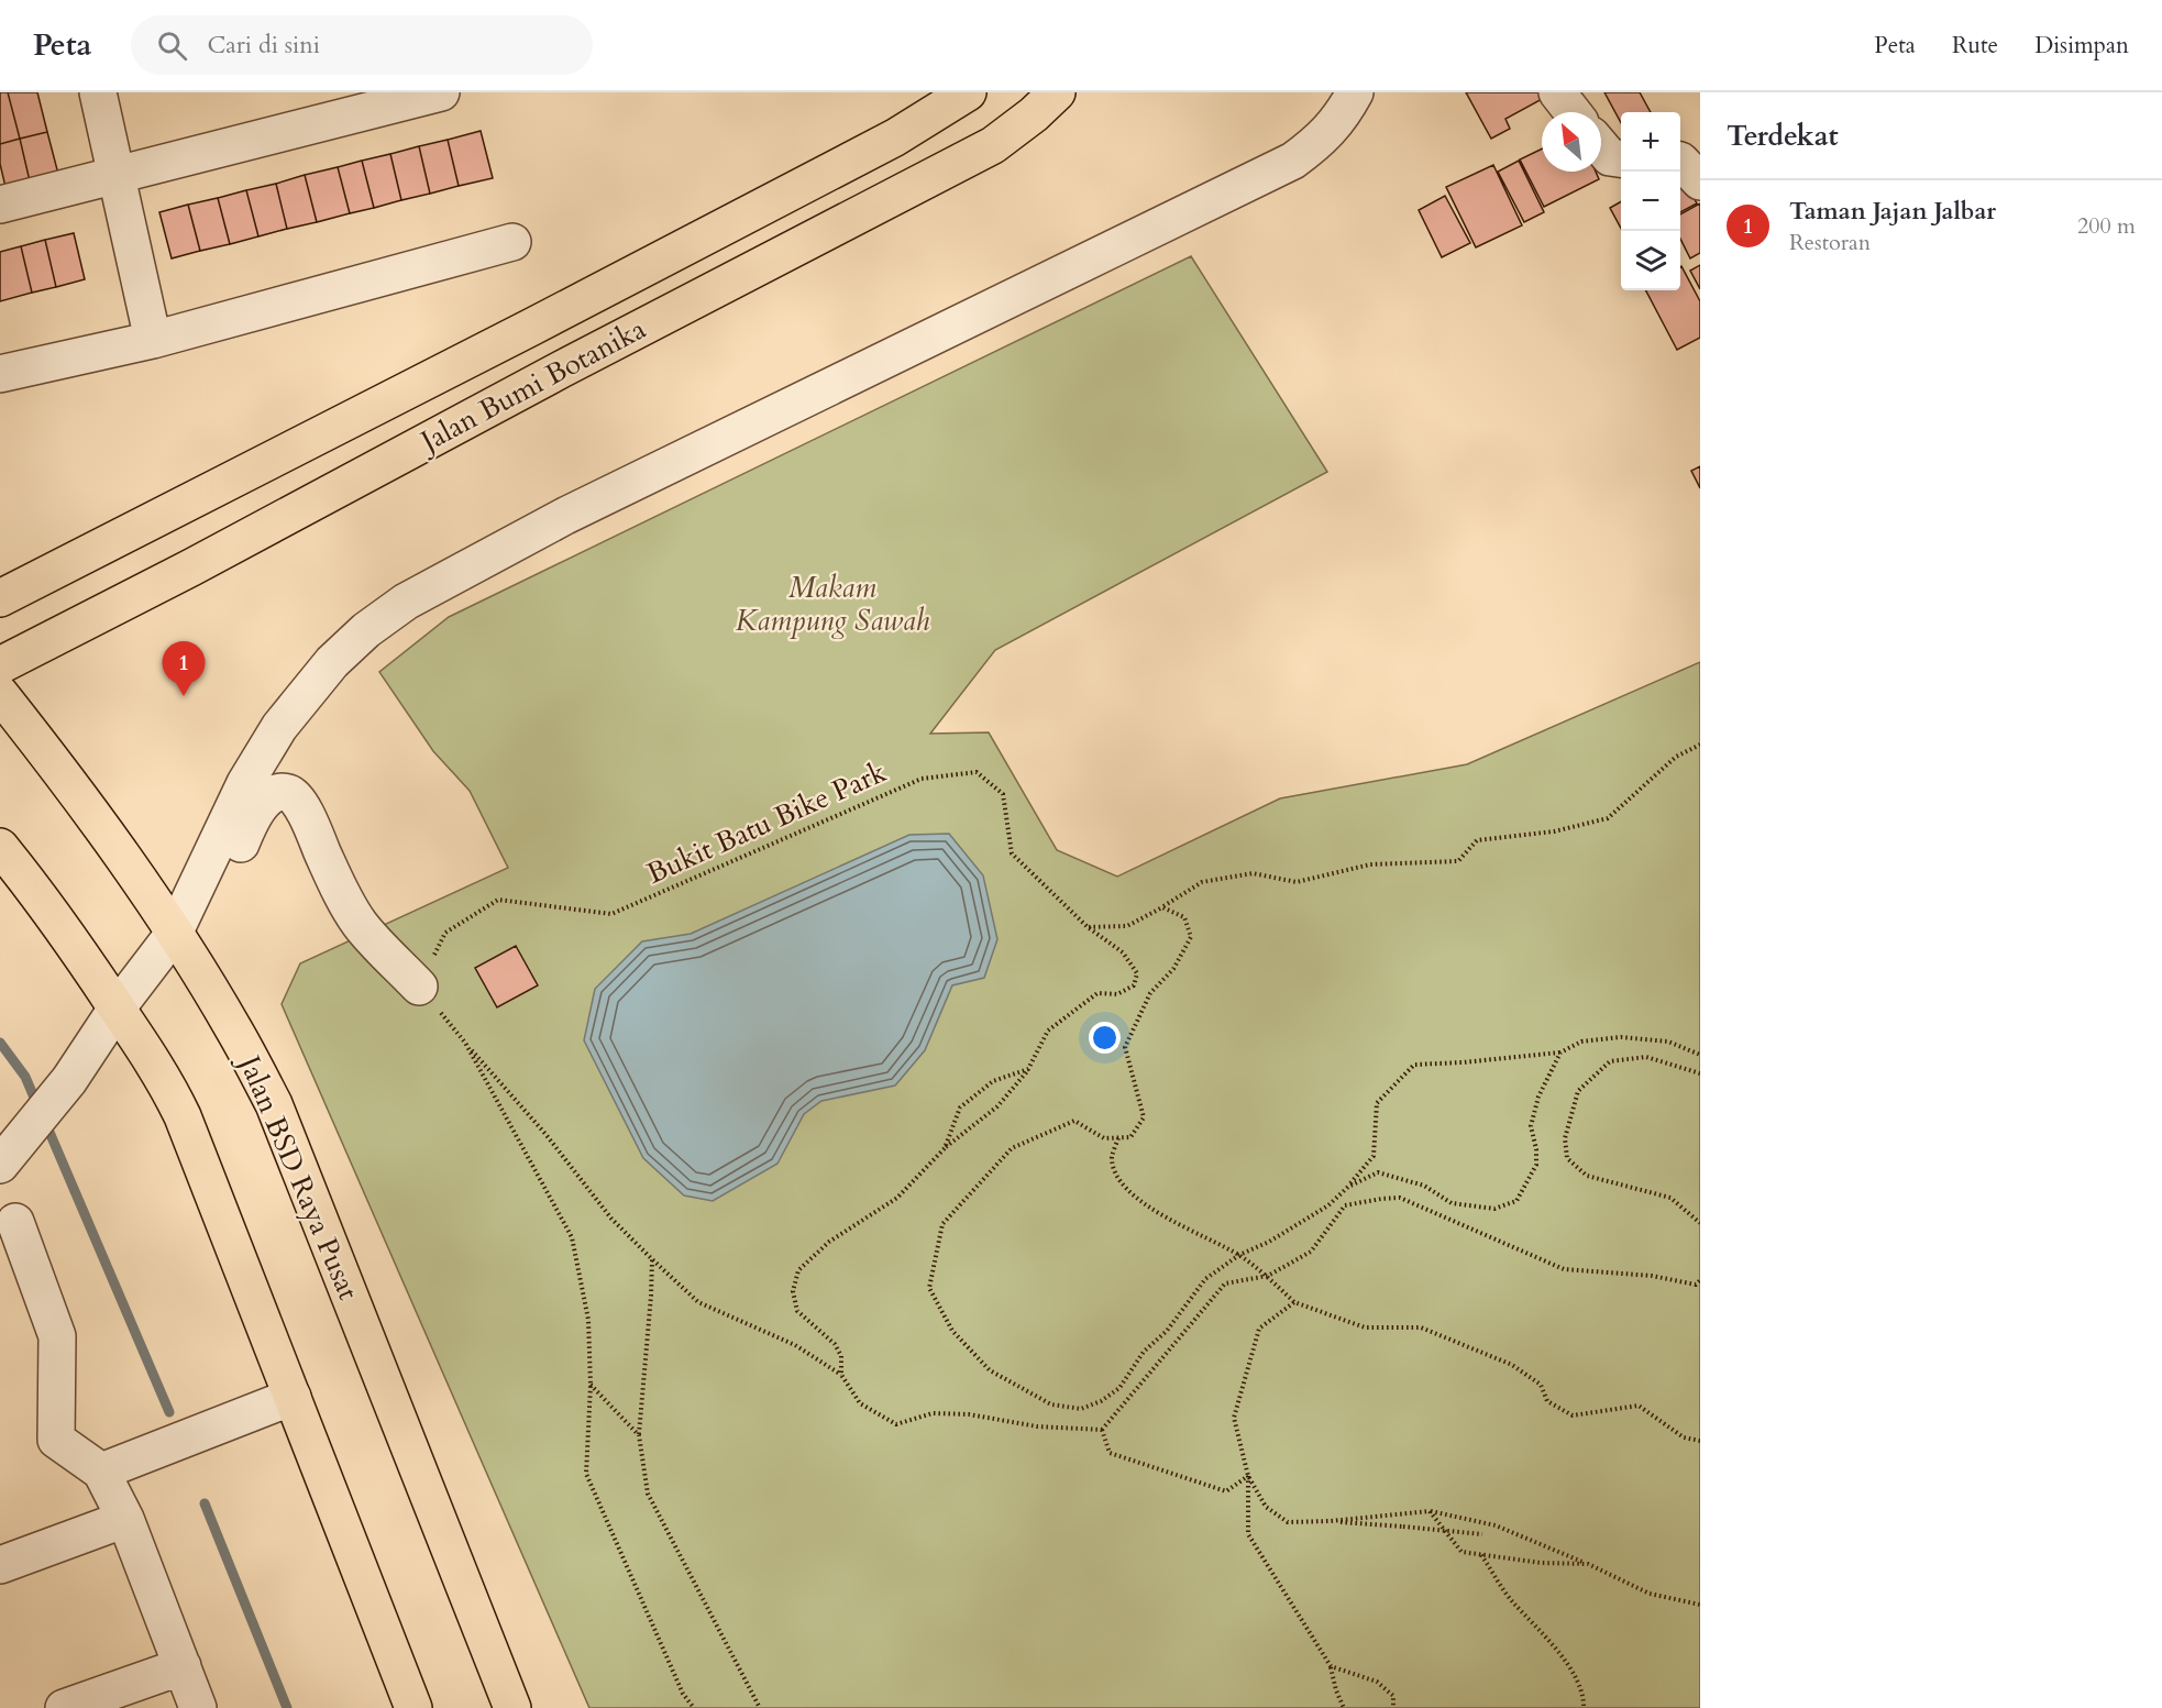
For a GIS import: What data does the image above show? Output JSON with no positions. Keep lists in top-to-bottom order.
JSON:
{
  "streets": {
    "main road": ["Jalan Bumi Botanika", "Jalan BSD Raya Pusat"],
    "path": ["Bukit Batu Bike Park"]
  },
  "parks": ["Makam Kampung Sawah"],
  "north": "top left",
  "page": {
    "header": "Peta",
    "search": "Cari di sini",
    "nav": ["Peta", "Rute", "Disimpan"],
    "heading": "Terdekat",
    "map_buttons": ["+", "−"],
    "list": [
      {
        "mark": "1",
        "name": "Taman Jajan Jalbar",
        "note": "Restoran",
        "value": "200 m"
      }
    ],
    "pins": "1"
  }
}
